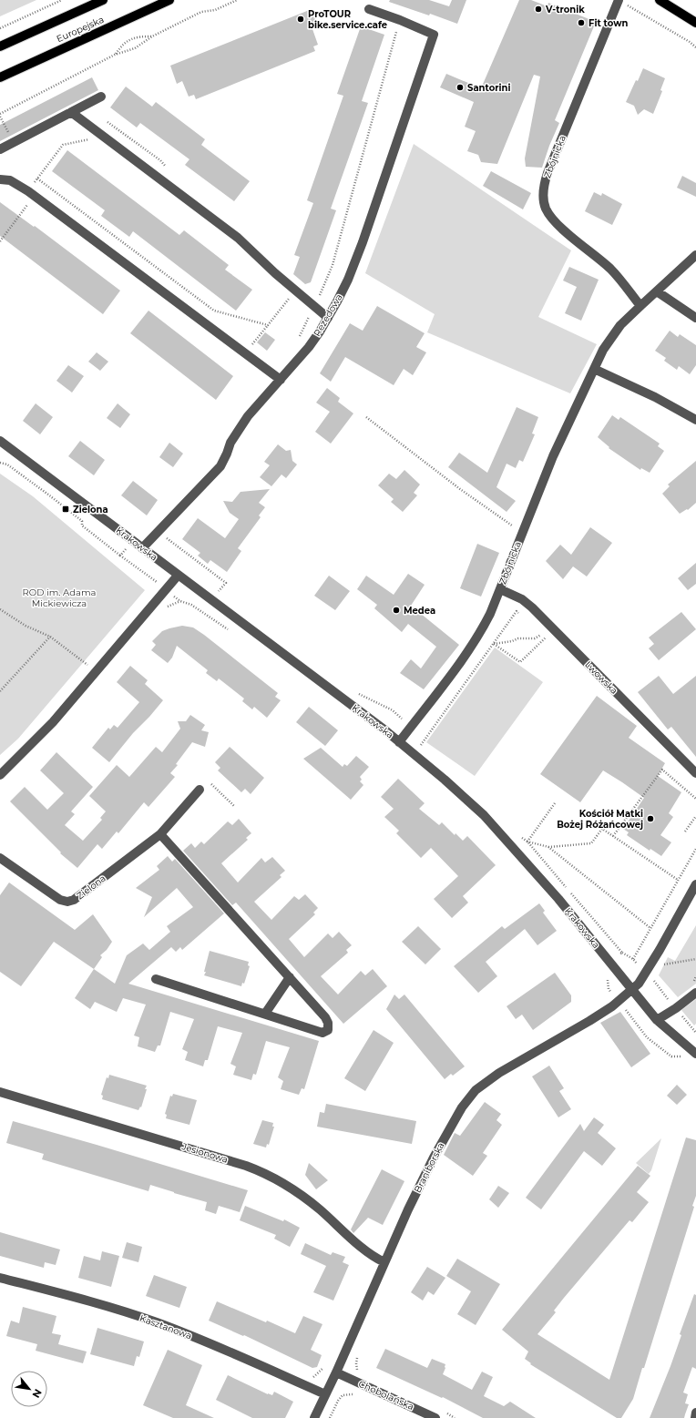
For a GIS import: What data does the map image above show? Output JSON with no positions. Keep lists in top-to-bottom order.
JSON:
{
  "streets": {
    "main road": ["Europejska"],
    "street": [
      "Zbójnicka",
      "Rezedowa",
      "Krakowska",
      "Lwowska",
      "Zielona",
      "Jesionowa",
      "Braniborska",
      "Kasztanowa",
      "Chobolańska"
    ]
  },
  "crossings": [
    ["Zbójnicka", "Krakowska"],
    ["Zbójnicka", "Lwowska"],
    ["Rezedowa", "Krakowska"],
    ["Krakowska", "Braniborska"],
    ["Jesionowa", "Braniborska"],
    ["Braniborska", "Kasztanowa"],
    ["Braniborska", "Chobolańska"]
  ],
  "parks": ["ROD im. Adama Mickiewicza"],
  "places": {
    "other": [
      "V-tronik",
      "ProTOUR bike.service.cafe",
      "Fit town",
      "Santorini",
      "Medea",
      "Kościół Matki Bożej Różańcowej"
    ],
    "transit": ["Zielona"]
  },
  "north": "bottom right"
}
